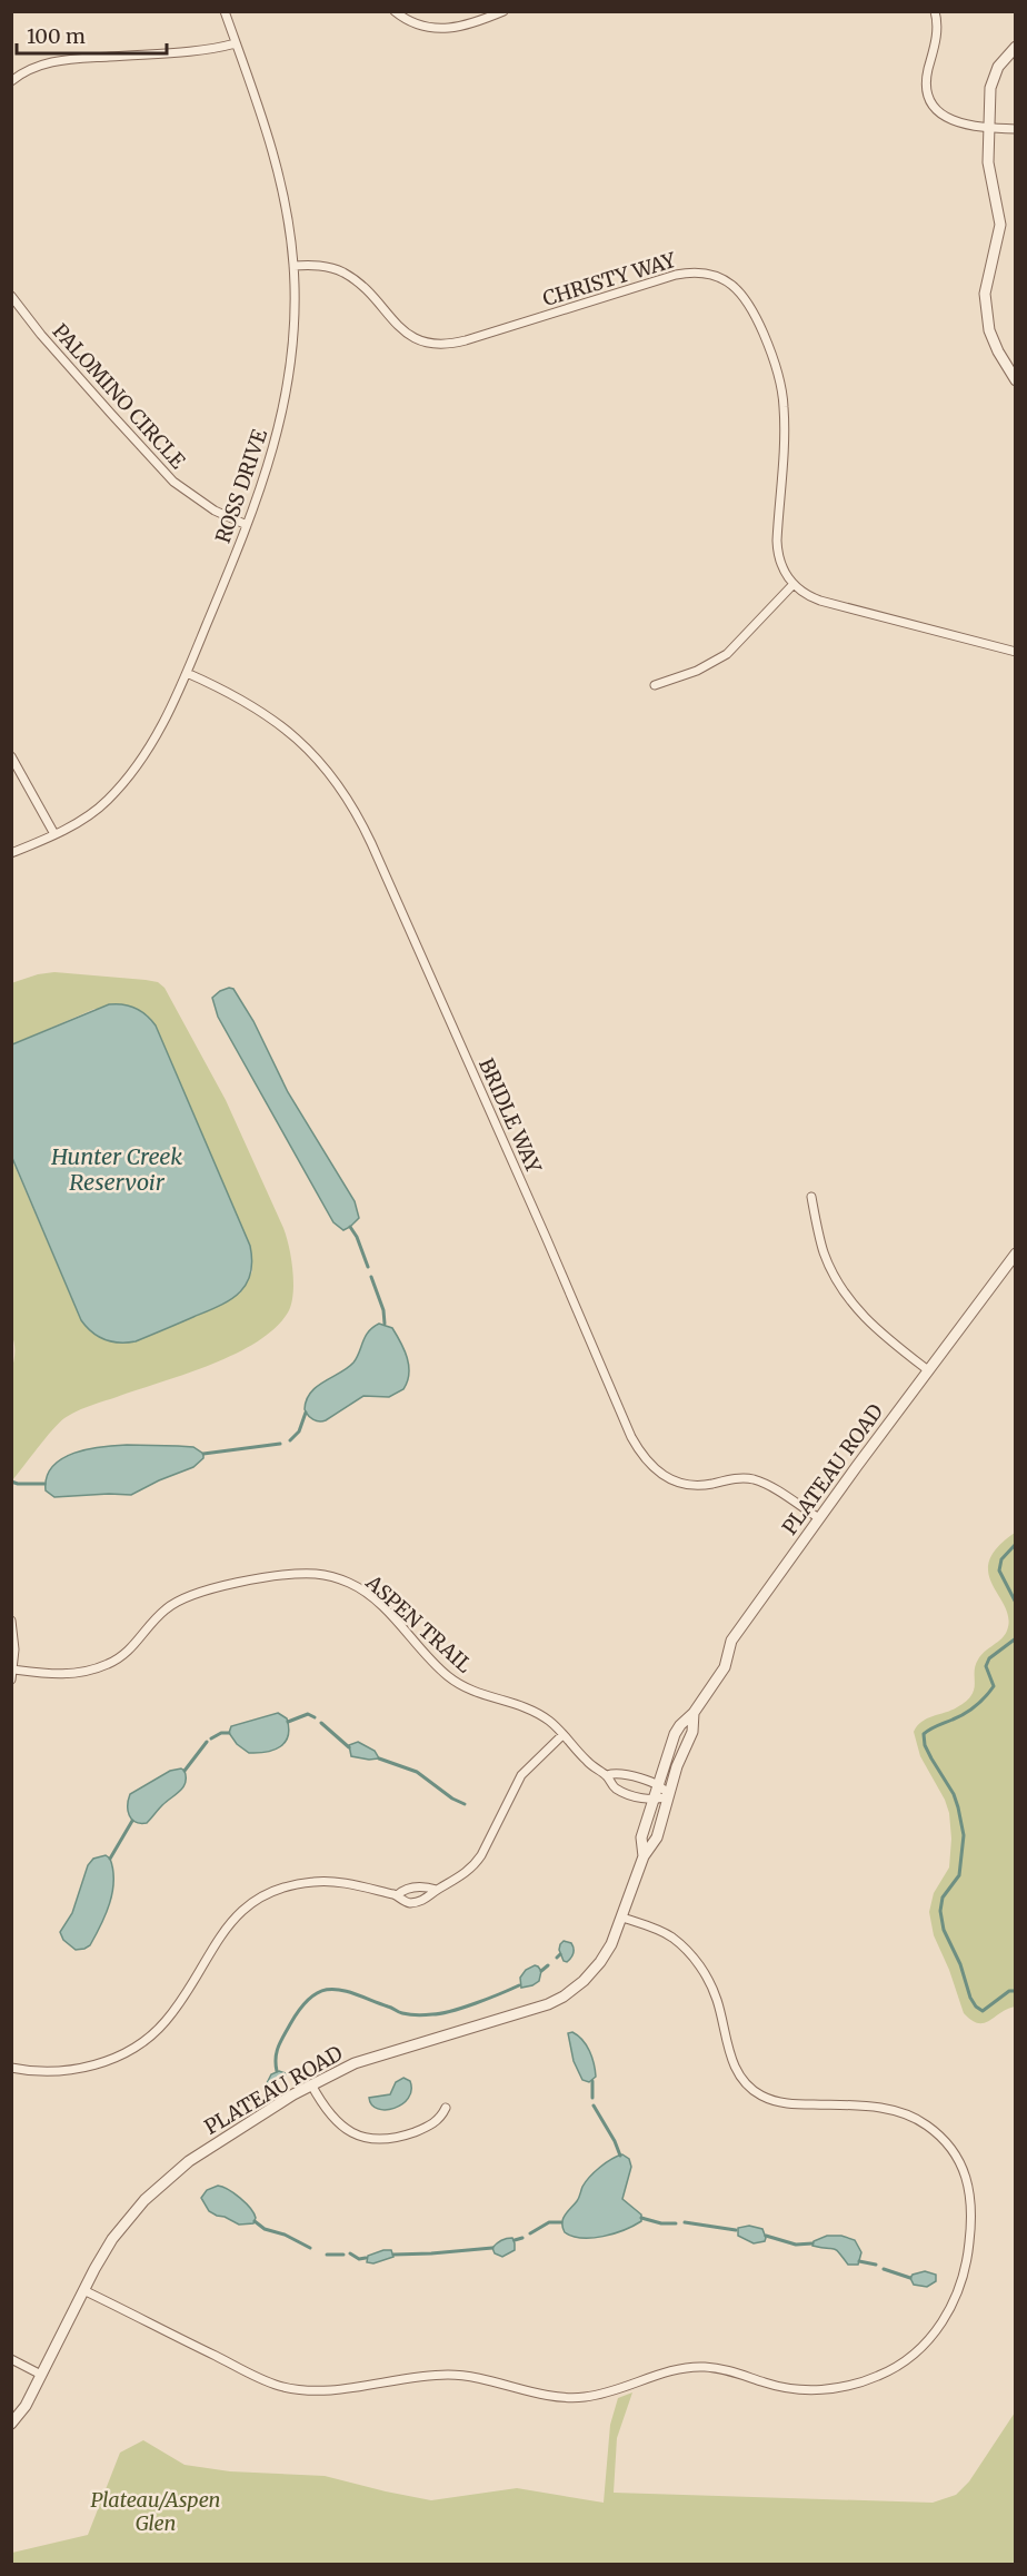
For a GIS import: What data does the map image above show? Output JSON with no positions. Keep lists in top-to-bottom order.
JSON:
{
  "streets": {
    "street": [
      "CHRISTY WAY",
      "PALOMINO CIRCLE",
      "ROSS DRIVE",
      "BRIDLE WAY",
      "PLATEAU ROAD",
      "ASPEN TRAIL"
    ]
  },
  "crossings": [
    ["CHRISTY WAY", "ROSS DRIVE"],
    ["PALOMINO CIRCLE", "ROSS DRIVE"],
    ["ROSS DRIVE", "BRIDLE WAY"],
    ["BRIDLE WAY", "PLATEAU ROAD"],
    ["PLATEAU ROAD", "ASPEN TRAIL"]
  ],
  "water": ["Hunter Creek Reservoir"],
  "parks": ["Plateau/Aspen Glen"],
  "scale_bar": "100 m"
}
